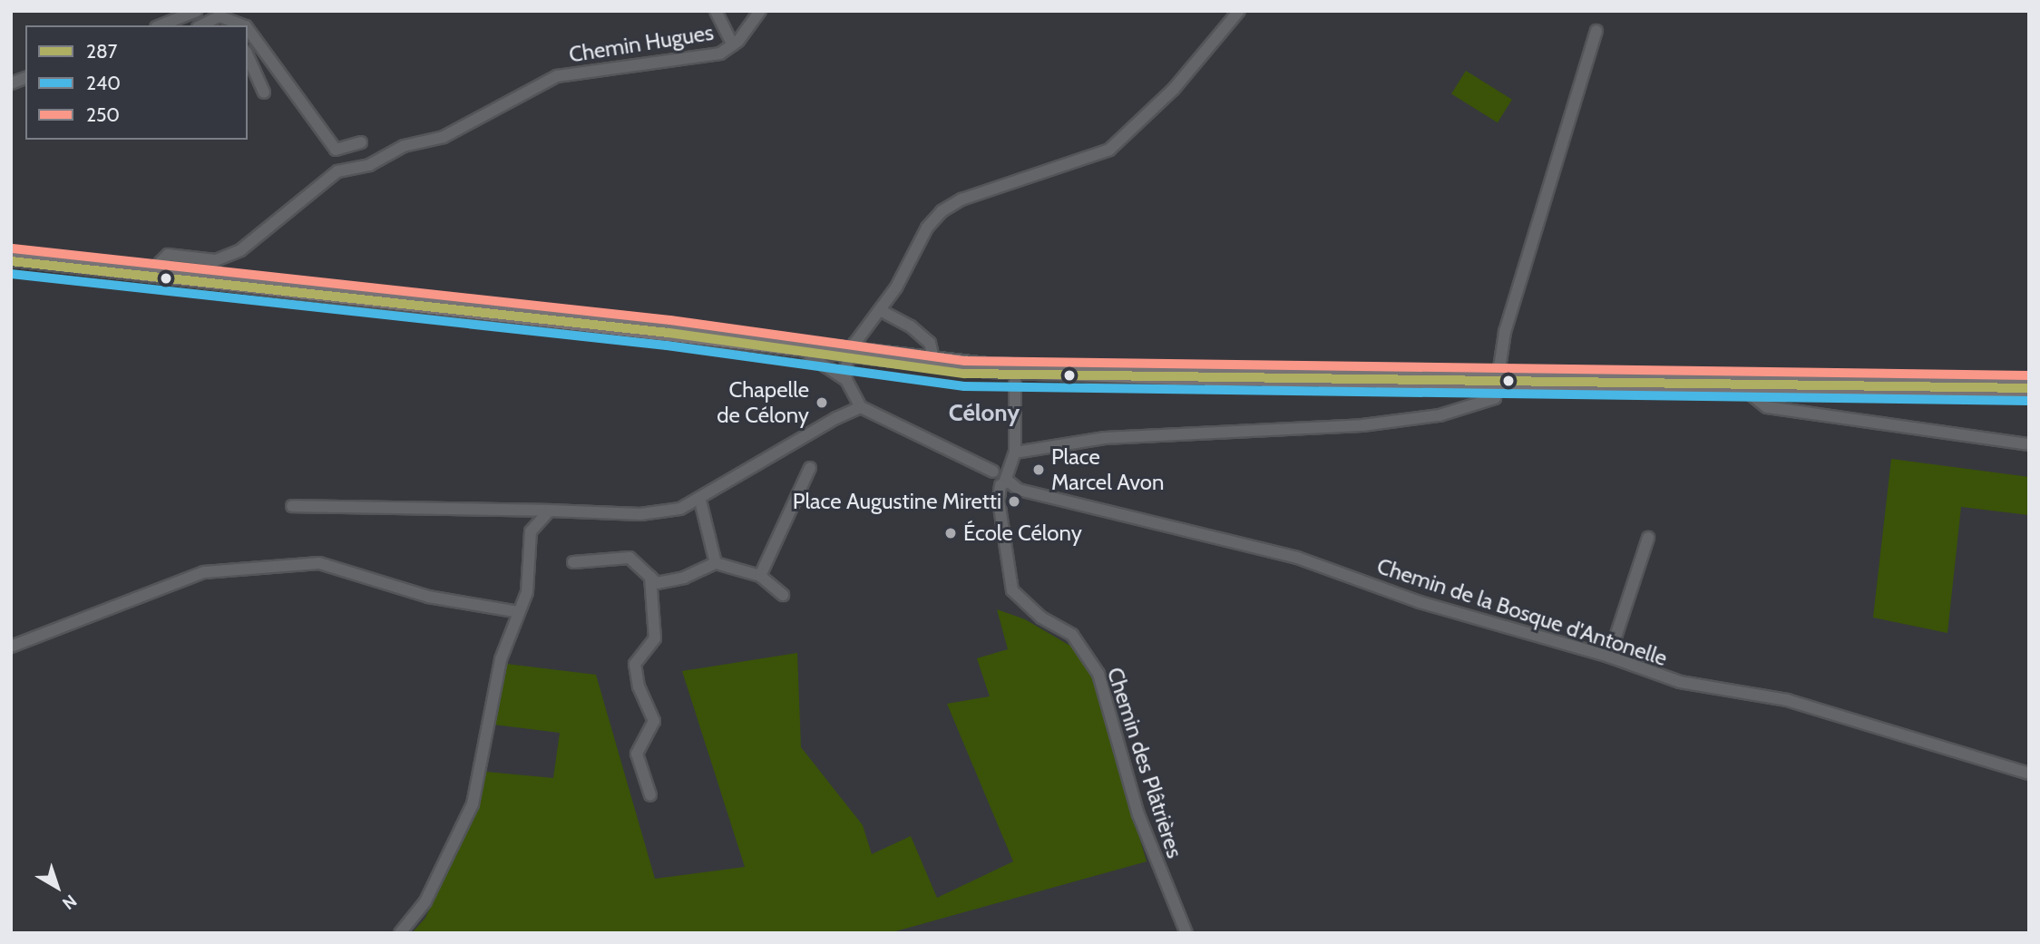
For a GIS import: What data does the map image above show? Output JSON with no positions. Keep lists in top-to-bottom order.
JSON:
{
  "streets": {
    "street": ["Chemin Hugues", "Chemin de la Bosque d'Antonelle", "Chemin des Plâtrières"]
  },
  "crossings": [
    ["Chemin de la Bosque d'Antonelle", "Chemin des Plâtrières"]
  ],
  "districts": ["Célony"],
  "places": [
    "Chapelle de Célony",
    "Place Marcel Avon",
    "Place Augustine Miretti",
    "École Célony"
  ],
  "lines": ["transit line 250", "transit line 287", "transit line 240"],
  "legend": ["287", "240", "250"],
  "north": "bottom right"
}
